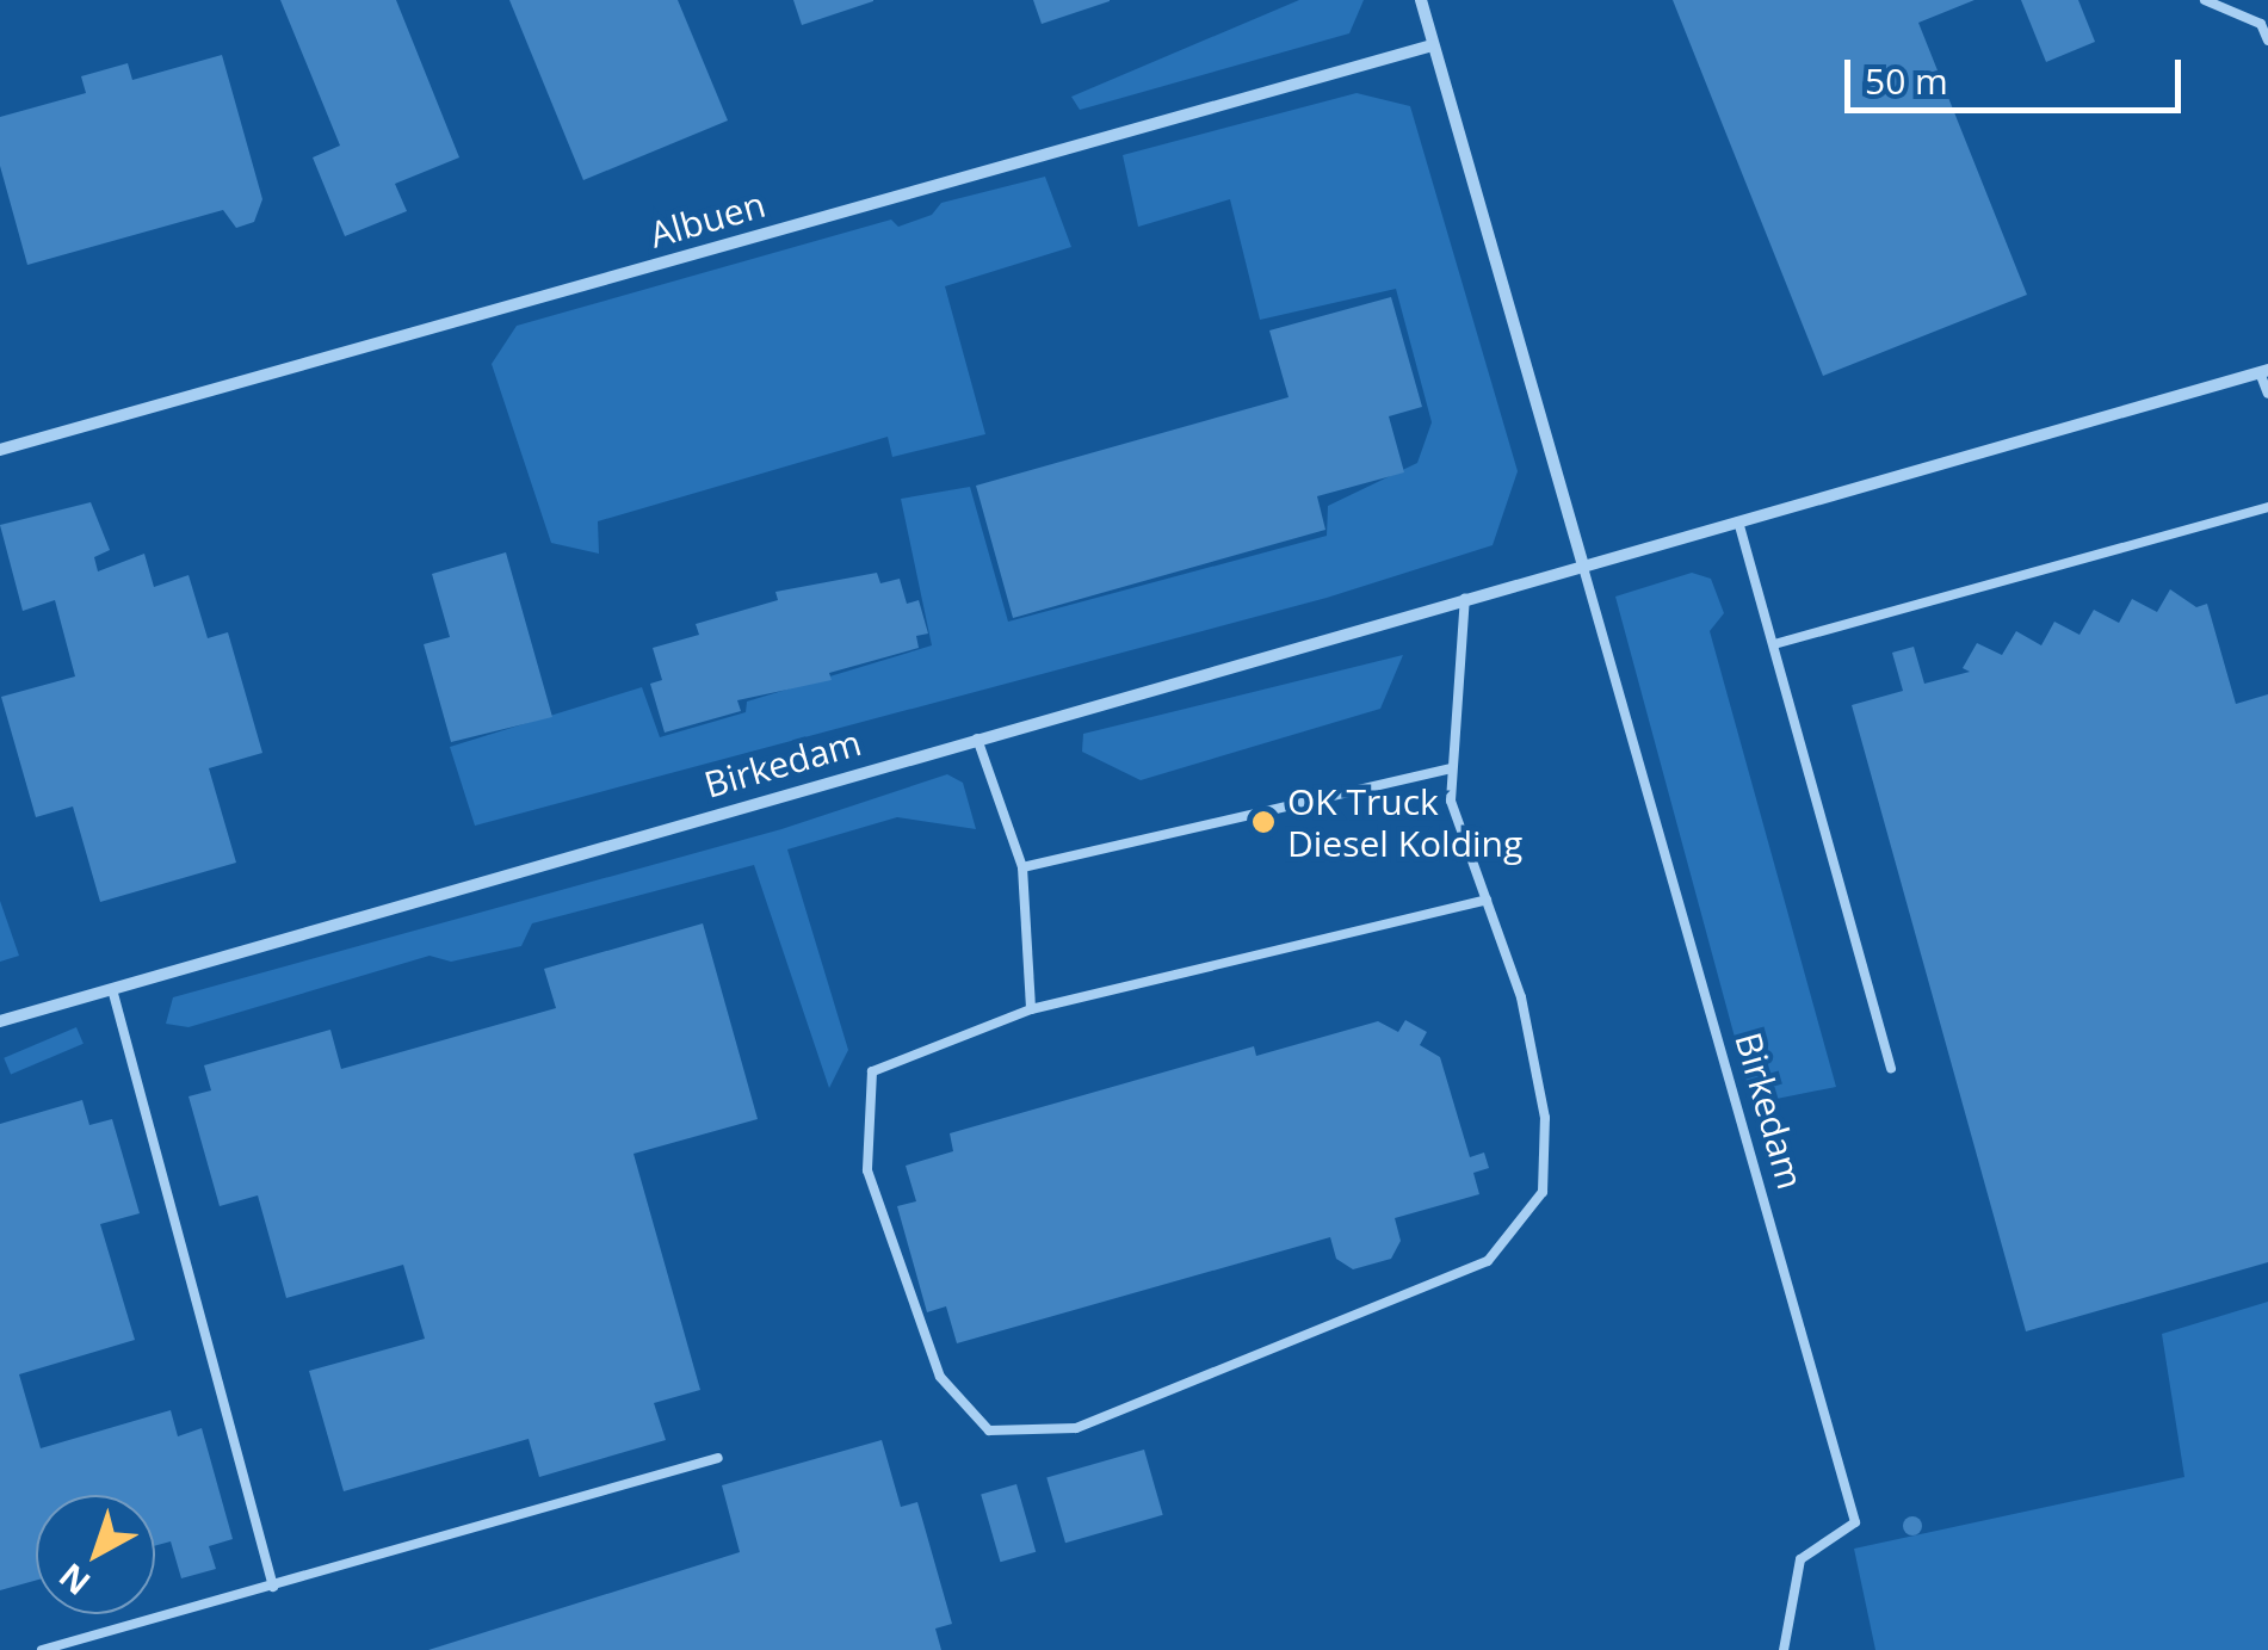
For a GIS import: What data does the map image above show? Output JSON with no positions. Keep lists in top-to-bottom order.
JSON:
{
  "streets": {
    "street": ["Albuen", "Birkedam"]
  },
  "places": ["OK Truck Diesel Kolding"],
  "scale_bar": "50 m",
  "north": "bottom left"
}
